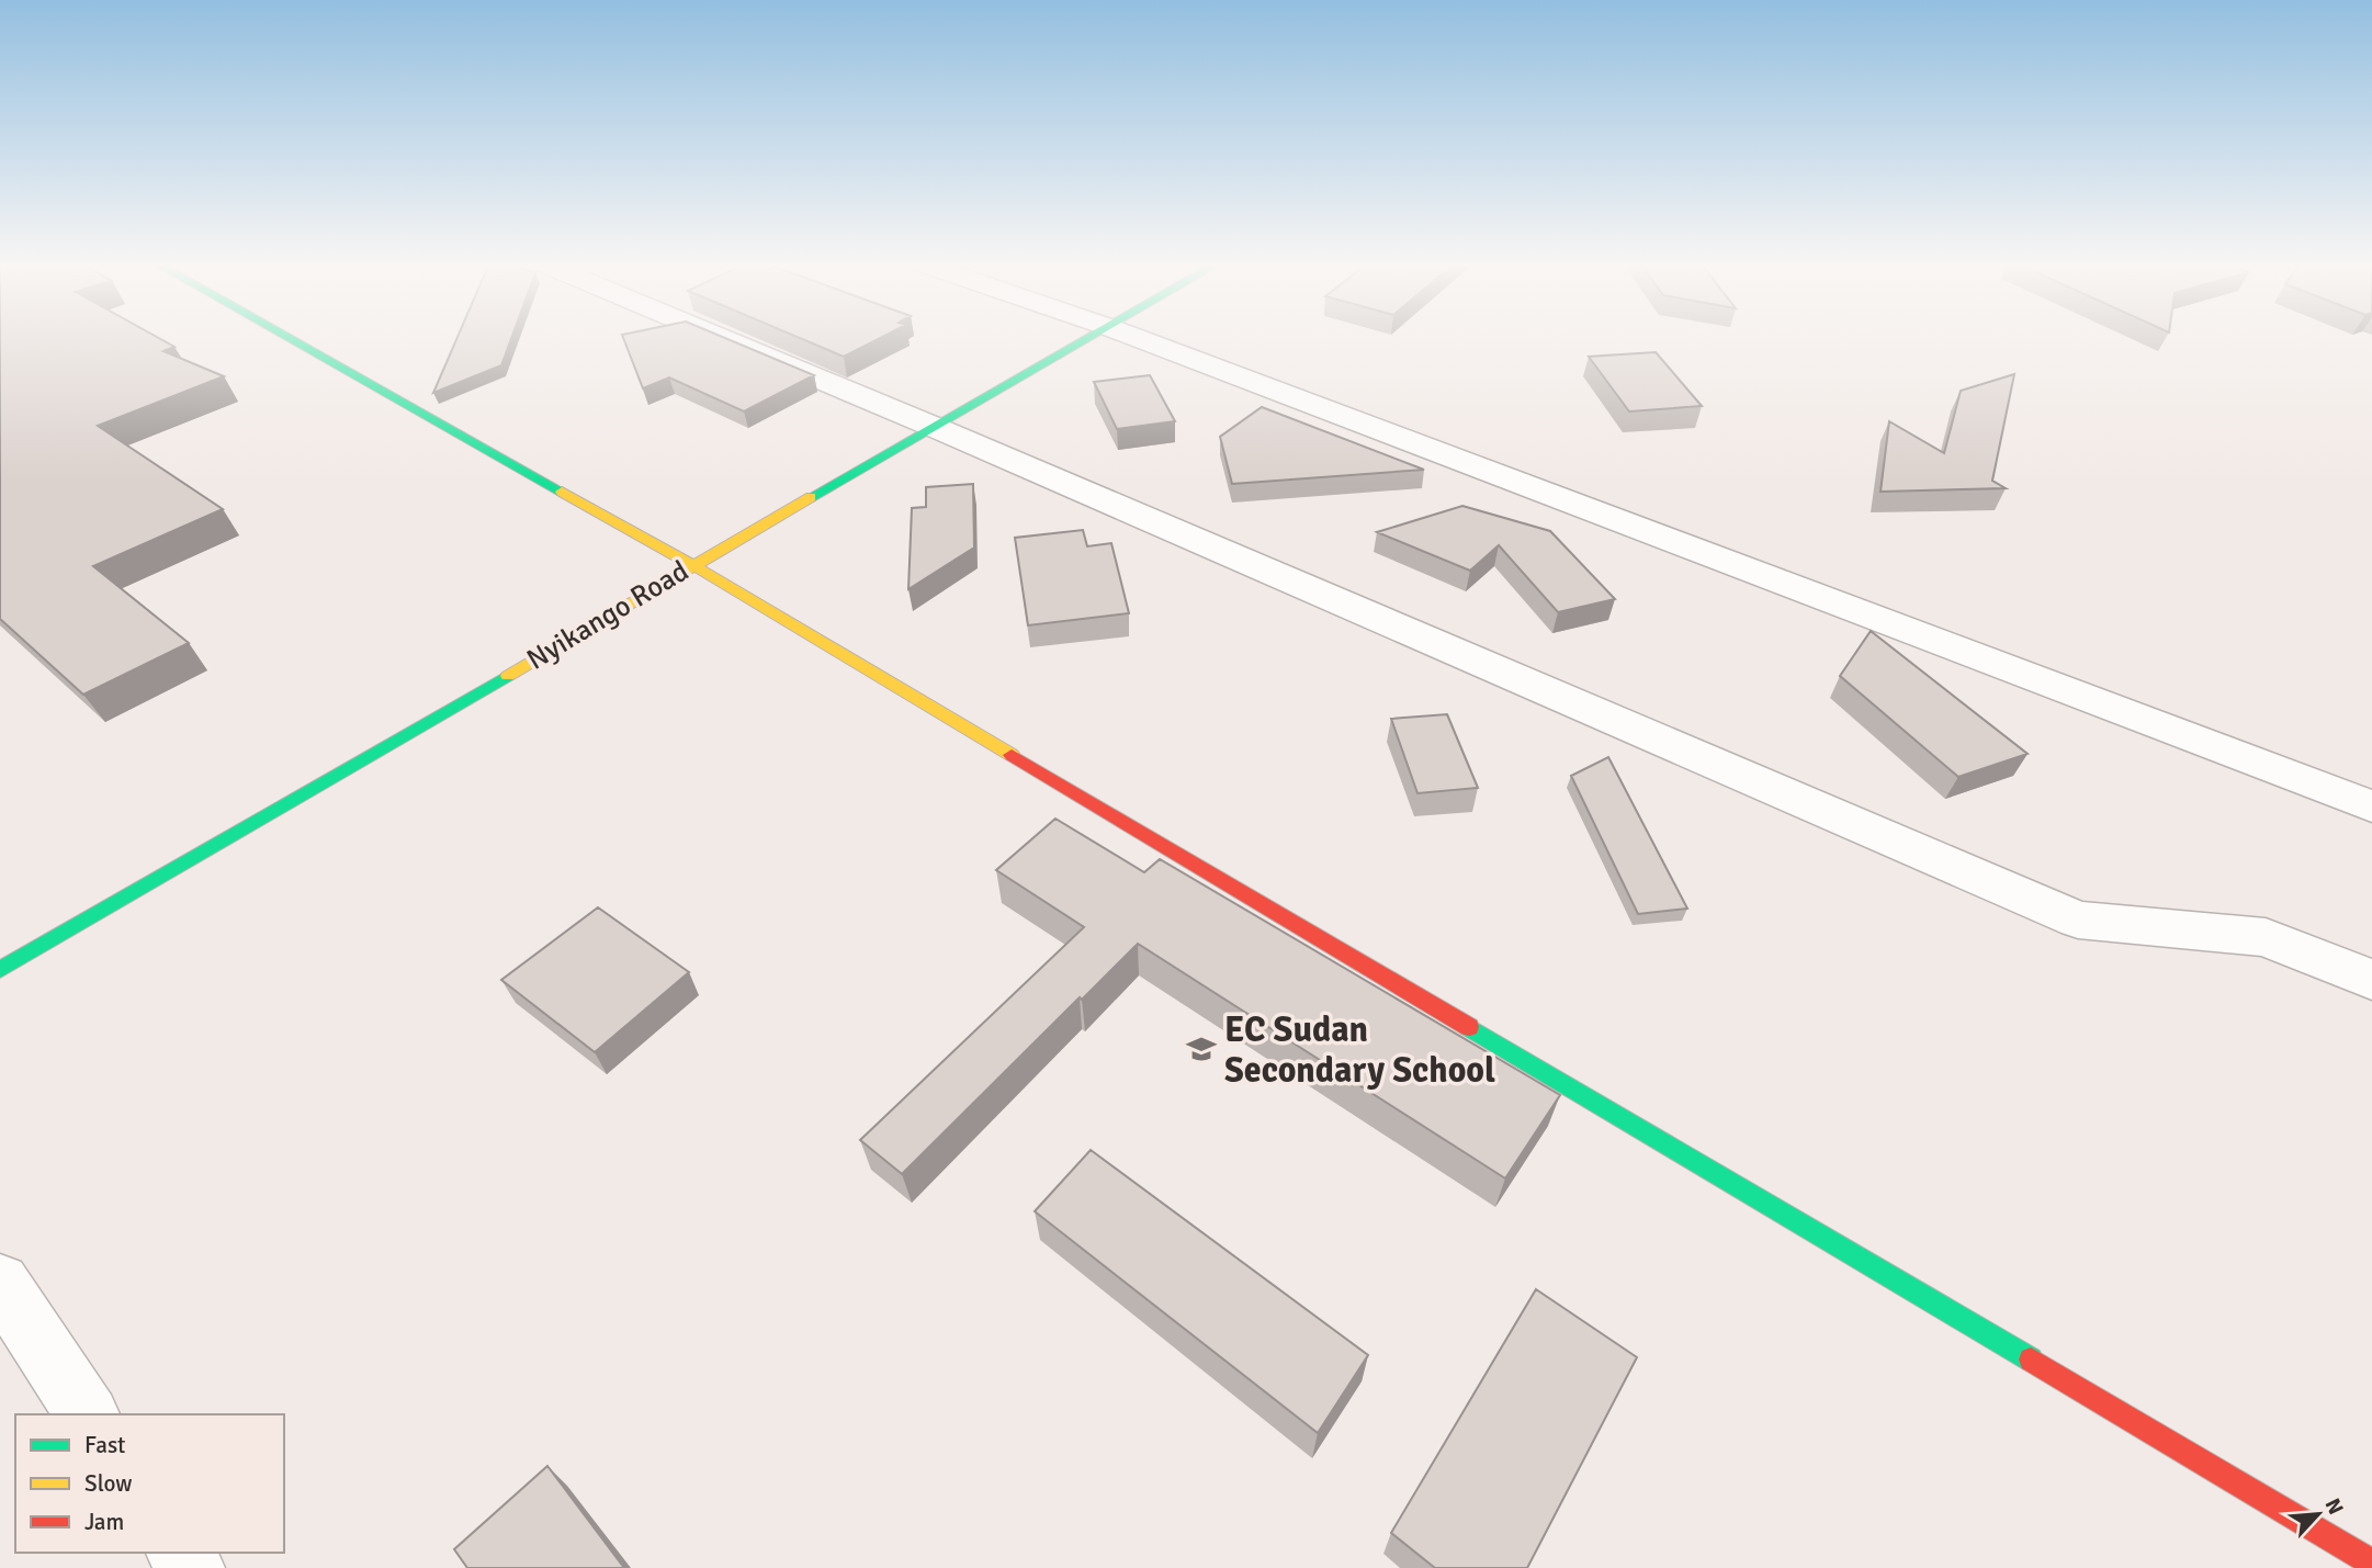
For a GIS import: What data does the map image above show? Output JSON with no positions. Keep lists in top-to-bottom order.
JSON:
{
  "streets": {
    "street": ["Nyikango Road"]
  },
  "places": {
    "school or university": ["EC Sudan Secondary School"]
  },
  "legend": ["Fast", "Slow", "Jam"],
  "north": "top right"
}
